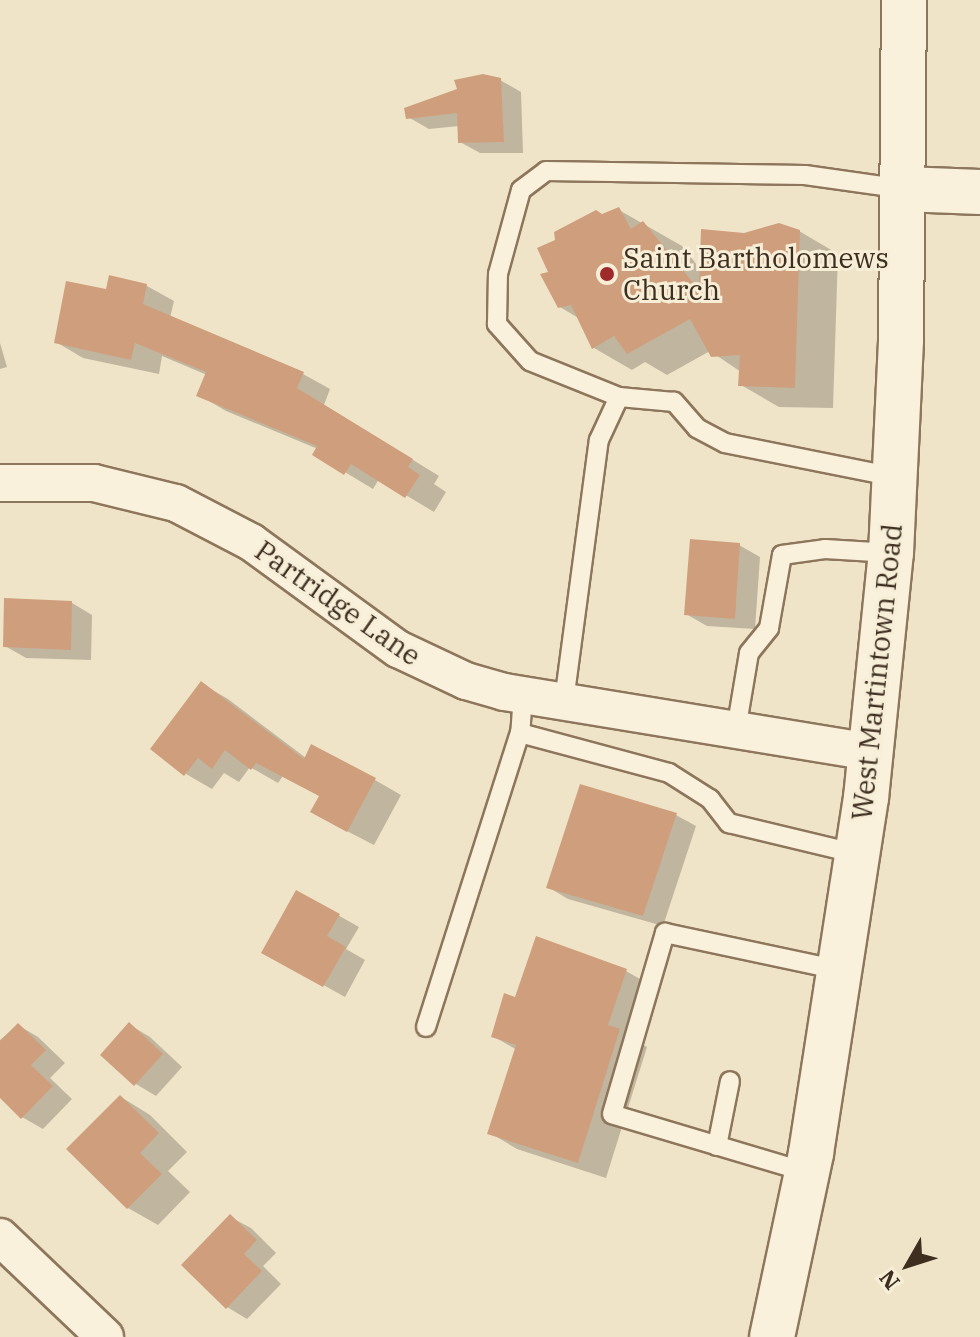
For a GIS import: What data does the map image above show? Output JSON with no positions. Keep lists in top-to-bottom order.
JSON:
{
  "streets": {
    "main road": ["West Martintown Road"],
    "street": ["Partridge Lane"]
  },
  "crossings": [
    ["Partridge Lane", "West Martintown Road"]
  ],
  "places": ["Saint Bartholomews Church"],
  "north": "bottom left"
}
